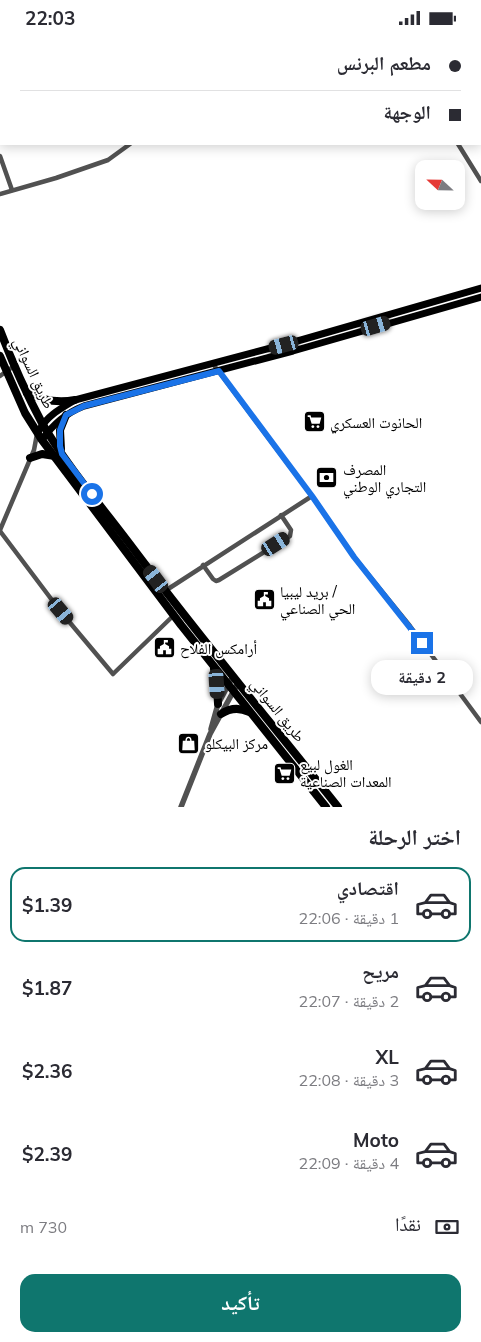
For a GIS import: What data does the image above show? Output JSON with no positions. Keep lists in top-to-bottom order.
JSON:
{
  "streets": {
    "highway": ["طريق السواني"]
  },
  "places": {
    "supermarket": ["الحانوت العسكري", "الغول لبيع المعدات الصناعية"],
    "bank": ["المصرف التجاري الوطني"],
    "public building": ["بريد ليبيا / الحي الصناعي", "أرامكس الفلاح"],
    "shop": ["مركز البيكلو"]
  },
  "north": "left",
  "page": {
    "status": "22:03",
    "banner": ["مطعم البرنس", "الوجهة"],
    "bubble": "2 دقيقة",
    "heading": "اختر الرحلة",
    "list": [
      {
        "name": "اقتصادي",
        "note": "1 دقيقة · 22:06",
        "value": "$1.39"
      },
      {
        "name": "مريح",
        "note": "2 دقيقة · 22:07",
        "value": "$1.87"
      },
      {
        "name": "XL",
        "note": "3 دقيقة · 22:08",
        "value": "$2.36"
      },
      {
        "name": "Moto",
        "note": "4 دقيقة · 22:09",
        "value": "$2.39"
      }
    ],
    "pay": ["نقدًا", "730 m"],
    "buttons": "تأكيد"
  }
}
